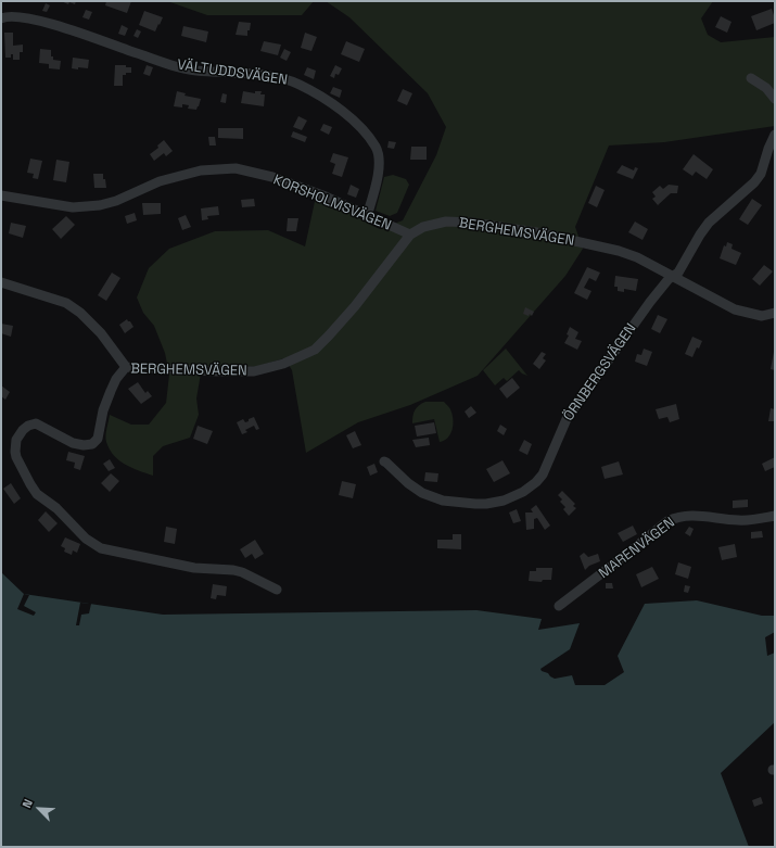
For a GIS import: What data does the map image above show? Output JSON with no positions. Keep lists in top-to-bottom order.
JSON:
{
  "streets": {
    "street": [
      "VÄLTUDDSVÄGEN",
      "KORSHOLMSVÄGEN",
      "BERGHEMSVÄGEN",
      "ÖRNBERGSVÄGEN",
      "MARENVÄGEN"
    ]
  },
  "crossings": [
    ["VÄLTUDDSVÄGEN", "KORSHOLMSVÄGEN"],
    ["KORSHOLMSVÄGEN", "BERGHEMSVÄGEN"],
    ["BERGHEMSVÄGEN", "ÖRNBERGSVÄGEN"]
  ],
  "north": "top left"
}
